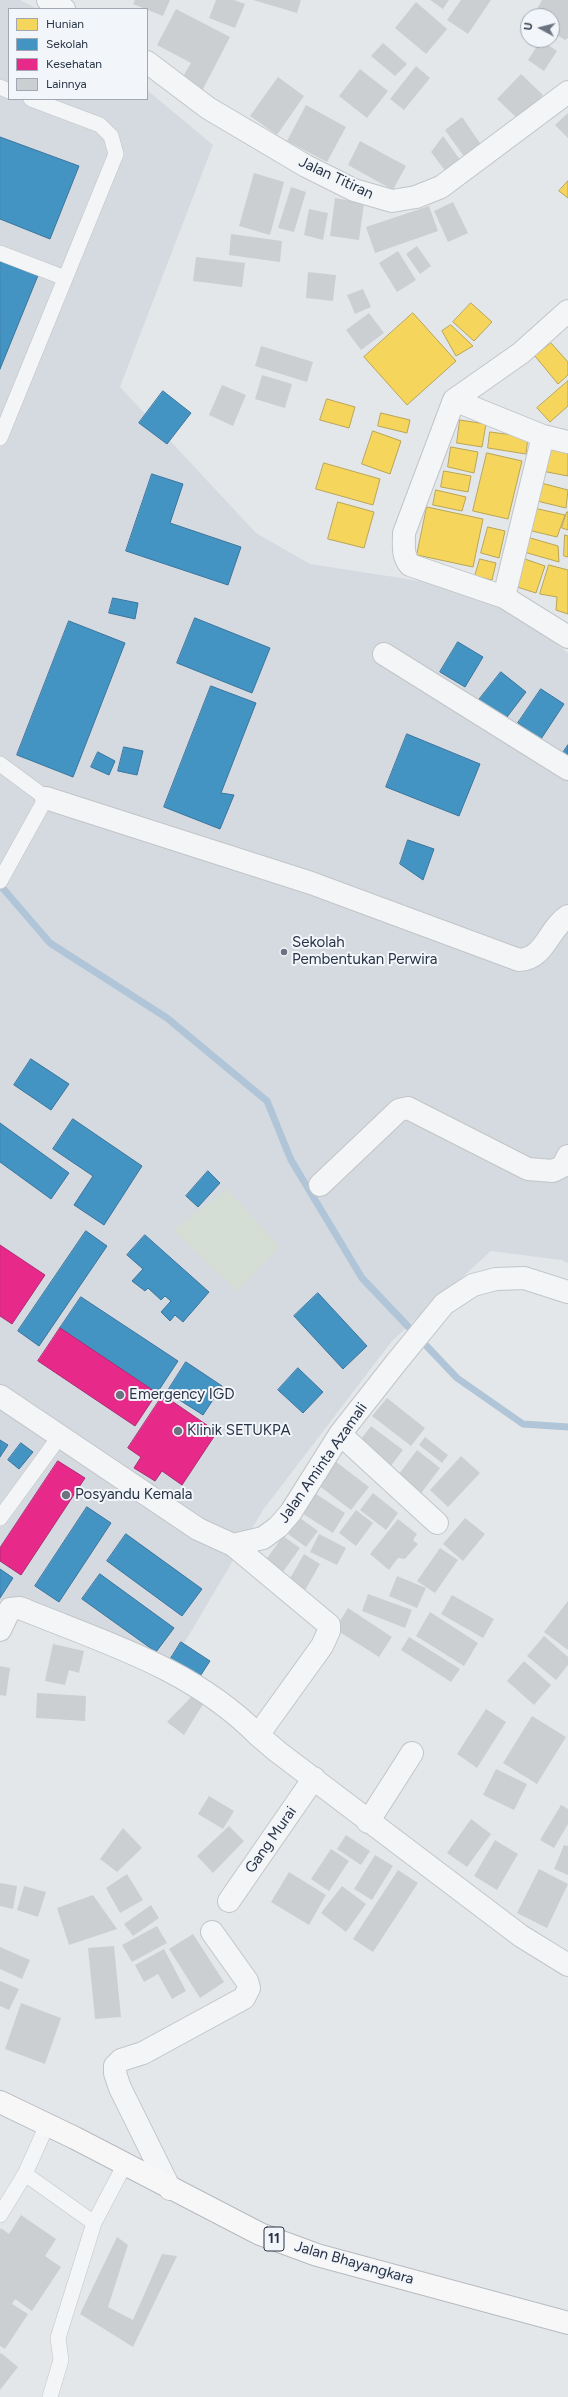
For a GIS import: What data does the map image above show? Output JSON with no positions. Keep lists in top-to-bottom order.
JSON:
{
  "streets": {
    "highway": ["11", "Jalan Bhayangkara"],
    "street": ["Jalan Titiran", "Jalan Aminta Azamali", "Gang Murai"]
  },
  "places": [
    "Sekolah Pembentukan Perwira",
    "Emergency IGD",
    "Klinik SETUKPA",
    "Posyandu Kemala"
  ],
  "legend": [
    "Hunian",
    "Sekolah",
    "Kesehatan",
    "Lainnya"
  ],
  "north": "left"
}
